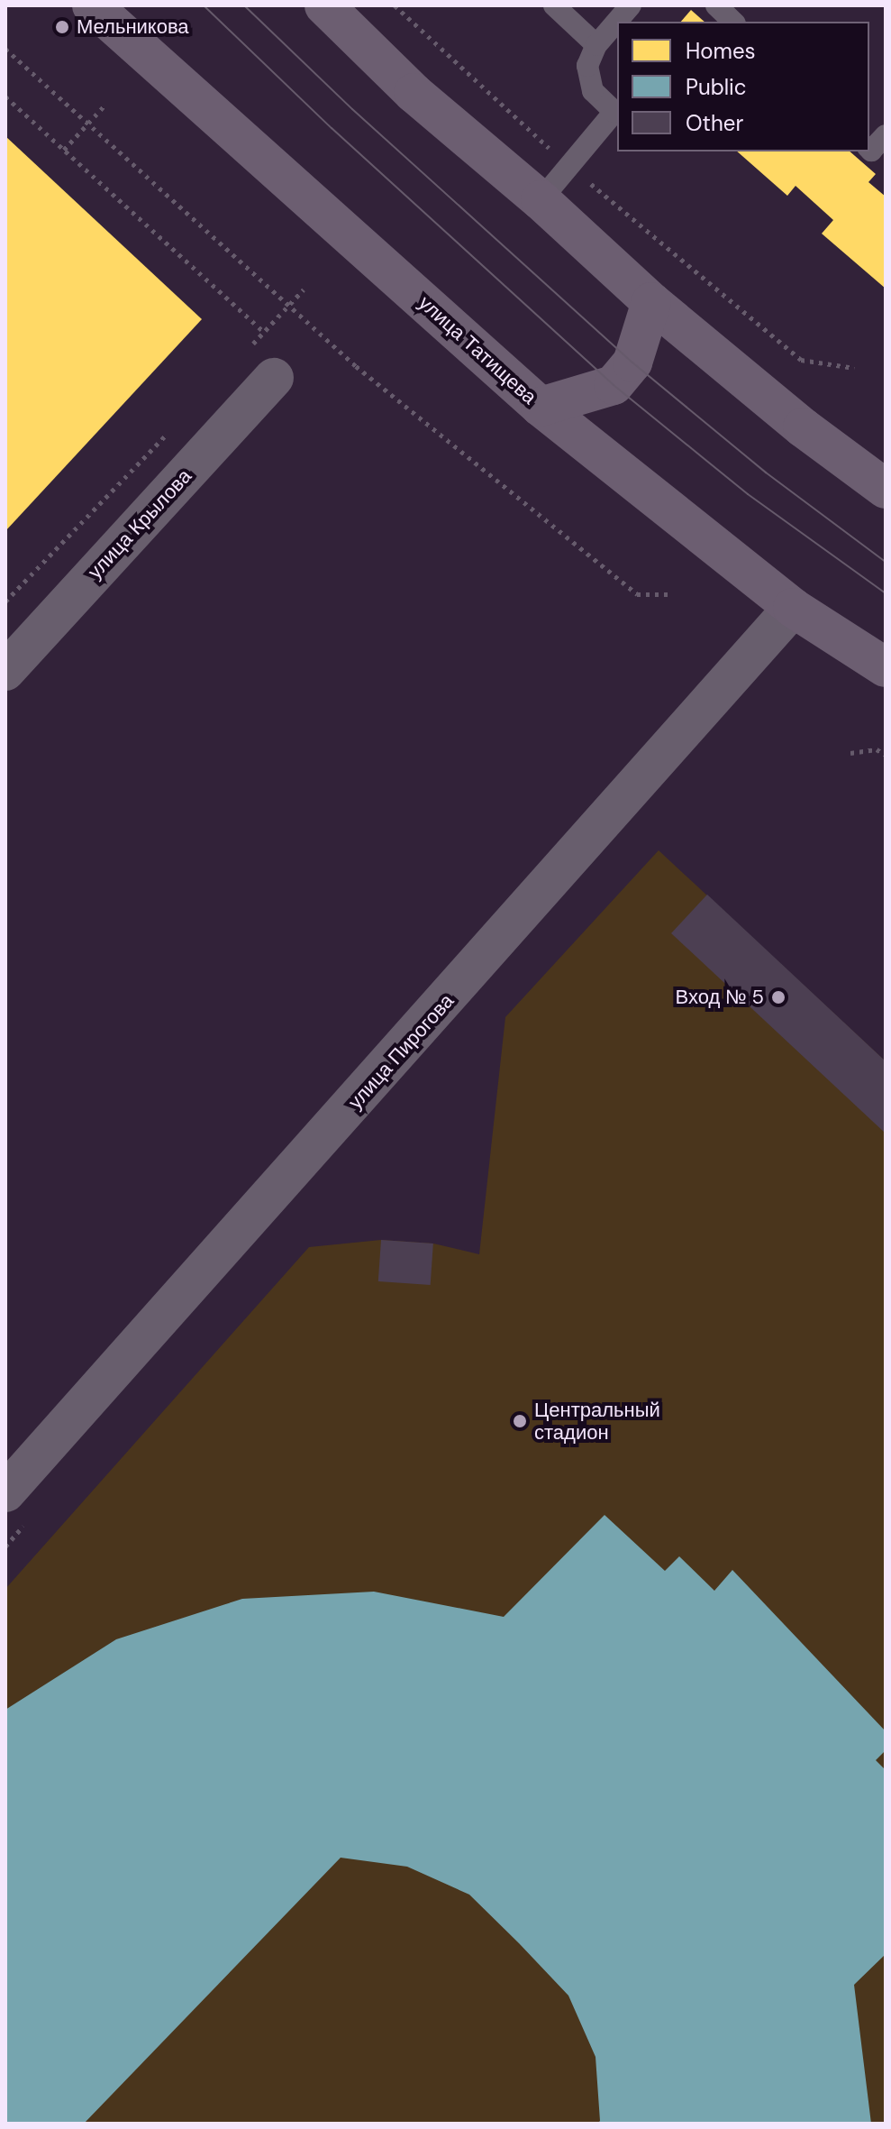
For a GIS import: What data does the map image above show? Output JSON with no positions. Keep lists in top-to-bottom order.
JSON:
{
  "streets": {
    "main road": ["улица Татищева"],
    "street": ["улица Крылова", "улица Пирогова"]
  },
  "crossings": [
    ["улица Татищева", "улица Пирогова"]
  ],
  "places": ["Мельникова", "Вход № 5", "Центральный стадион"],
  "legend": ["Homes", "Public", "Other"]
}
